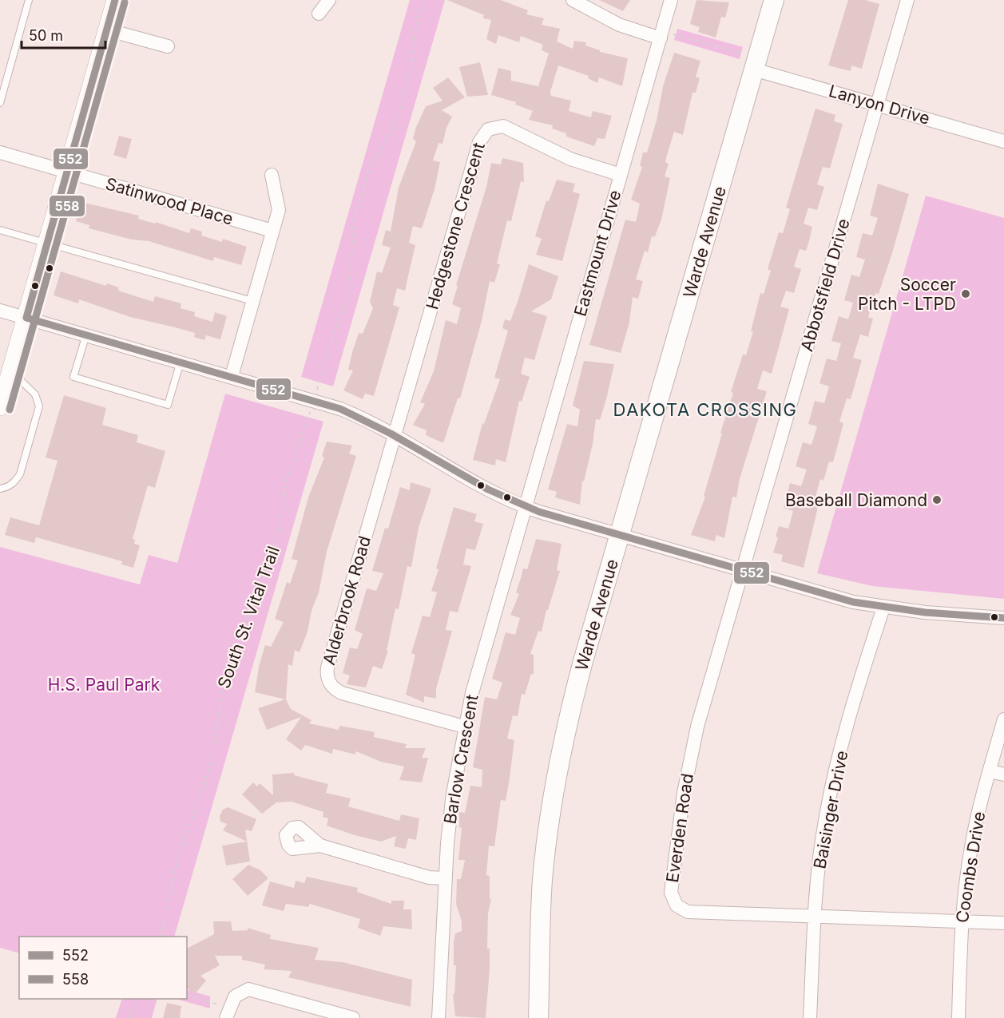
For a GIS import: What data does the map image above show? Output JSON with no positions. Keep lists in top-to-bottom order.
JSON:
{
  "streets": {
    "main road": ["Warde Avenue"],
    "street": [
      "Lanyon Drive",
      "Satinwood Place",
      "Hedgestone Crescent",
      "Eastmount Drive",
      "Abbotsfield Drive",
      "Alderbrook Road",
      "Barlow Crescent",
      "Baisinger Drive",
      "Everden Road",
      "Coombs Drive"
    ],
    "path": ["South St. Vital Trail"]
  },
  "crossings": [
    ["Lanyon Drive", "Warde Avenue"],
    ["Lanyon Drive", "Abbotsfield Drive"],
    ["Hedgestone Crescent", "Eastmount Drive"],
    ["Hedgestone Crescent", "Alderbrook Road"],
    ["Eastmount Drive", "Barlow Crescent"],
    ["Abbotsfield Drive", "Everden Road"],
    ["Alderbrook Road", "Barlow Crescent"],
    ["Baisinger Drive", "Everden Road"],
    ["Everden Road", "Coombs Drive"]
  ],
  "districts": ["DAKOTA CROSSING"],
  "parks": ["H.S. Paul Park"],
  "places": ["Soccer Pitch - LTPD", "Baseball Diamond"],
  "lines": ["transit line 552", "transit line 558"],
  "legend": ["552", "558"],
  "scale_bar": "50 m"
}
